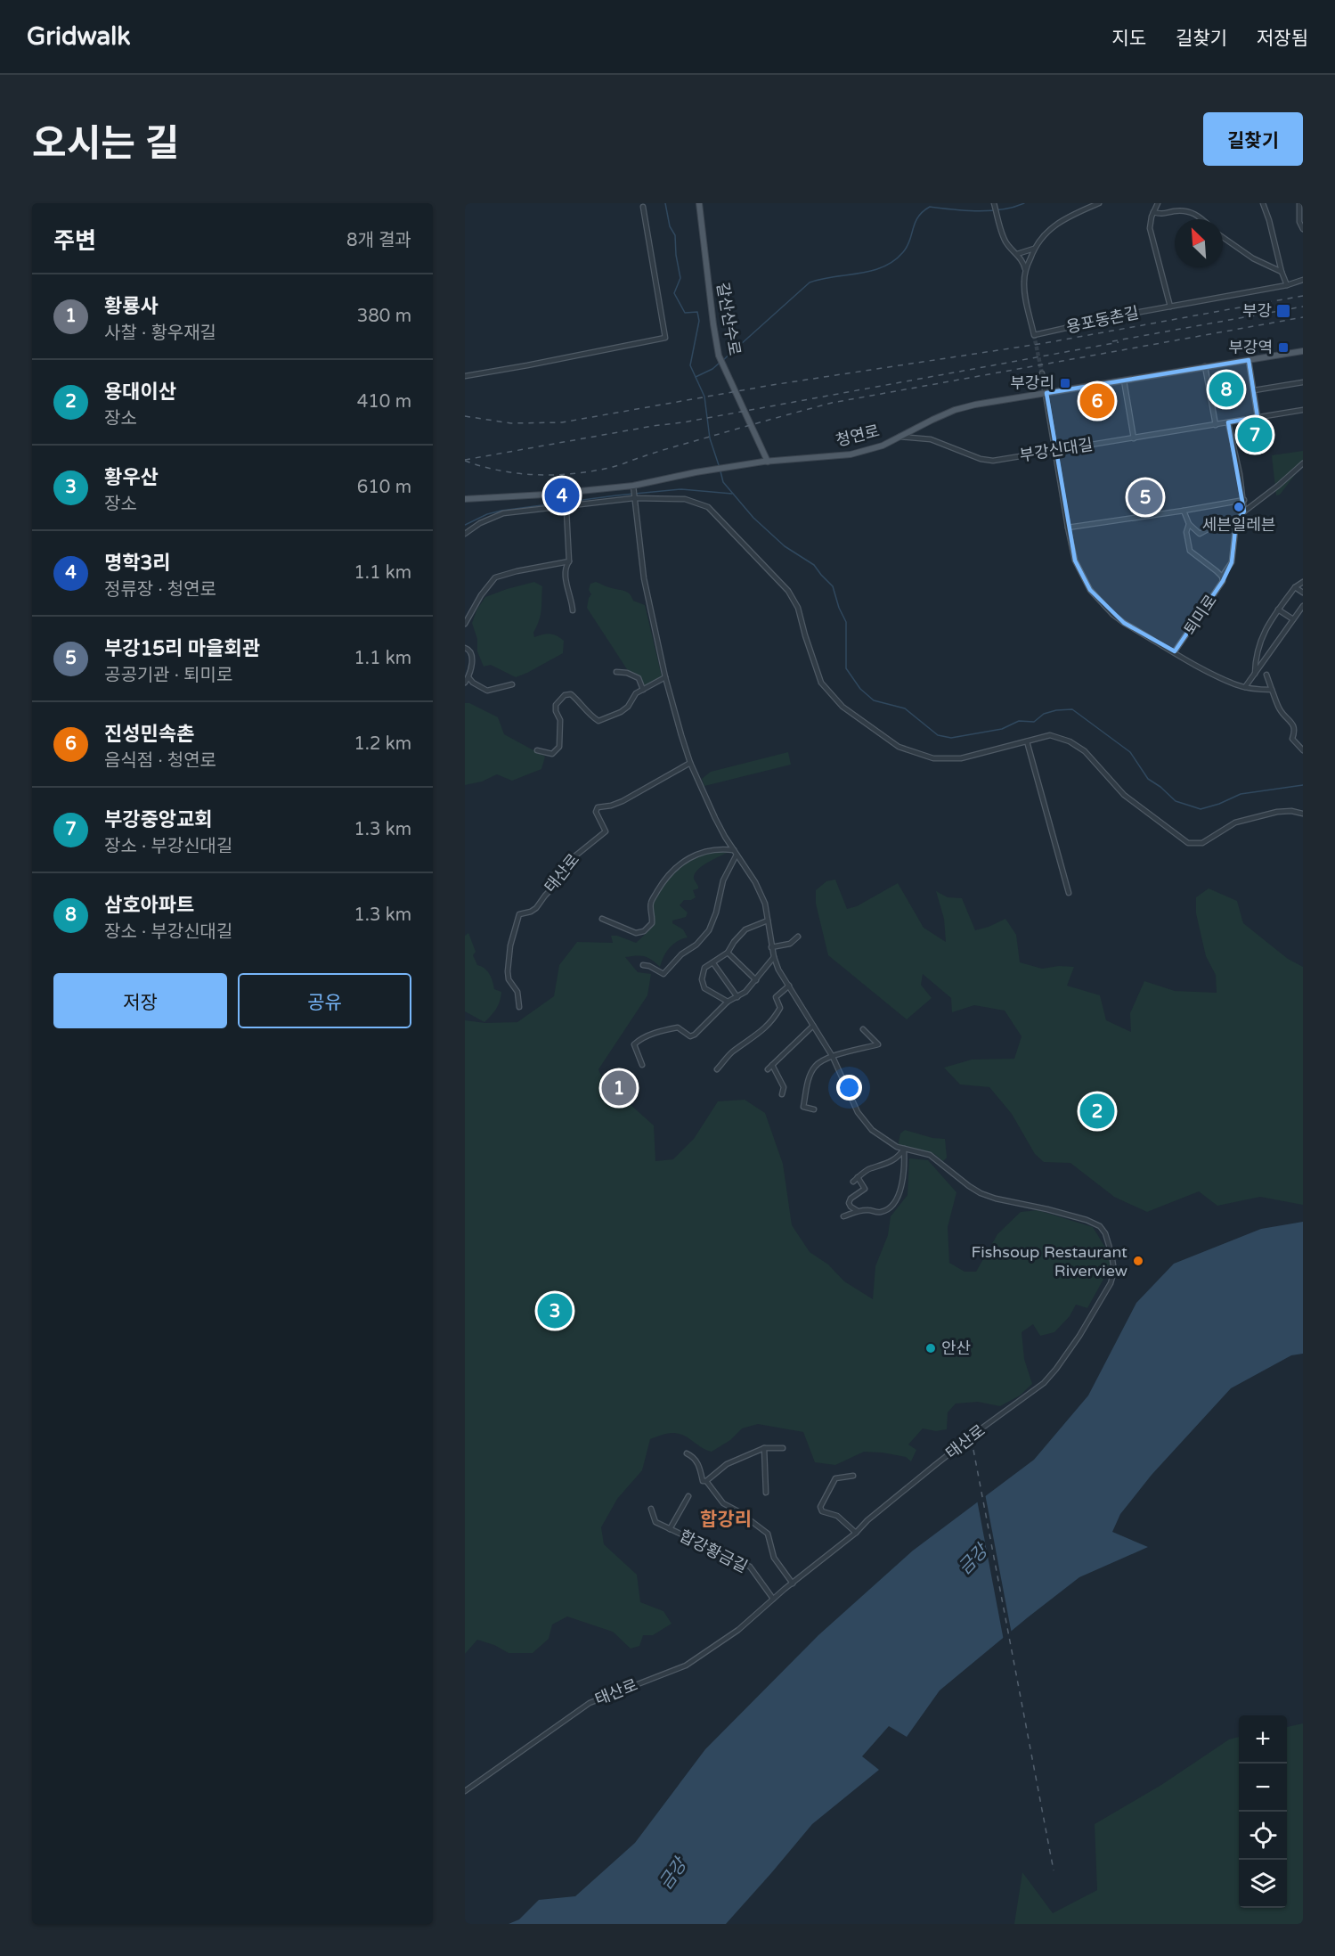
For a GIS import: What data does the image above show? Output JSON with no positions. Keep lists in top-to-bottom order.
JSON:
{
  "streets": {
    "main road": ["갈산산수로", "청연로"],
    "street": [
      "용포동촌길",
      "부강신대길",
      "퇴미로",
      "태산로",
      "합강황금길"
    ]
  },
  "crossings": [
    ["갈산산수로", "청연로"],
    ["청연로", "부강신대길"],
    ["청연로", "태산로"],
    ["태산로", "합강황금길"]
  ],
  "districts": ["합강리"],
  "water": ["금강"],
  "places": {
    "transit": ["부강", "부강역", "부강리"],
    "other": ["세븐일레븐", "Fishsoup Restaurant Riverview", "안산"]
  },
  "north": "top left",
  "page": {
    "header": "Gridwalk",
    "nav": ["지도", "길찾기", "저장됨"],
    "title": "오시는 길",
    "buttons": [
      "길찾기",
      ["저장", "공유"]
    ],
    "heading": ["주변", "8개 결과"],
    "list": [
      {
        "mark": "1",
        "name": "황룡사",
        "note": "사찰 · 황우재길",
        "value": "380 m"
      },
      {
        "mark": "2",
        "name": "용대이산",
        "note": "장소",
        "value": "410 m"
      },
      {
        "mark": "3",
        "name": "황우산",
        "note": "장소",
        "value": "610 m"
      },
      {
        "mark": "4",
        "name": "명학3리",
        "note": "정류장 · 청연로",
        "value": "1.1 km"
      },
      {
        "mark": "5",
        "name": "부강15리 마을회관",
        "note": "공공기관 · 퇴미로",
        "value": "1.1 km"
      },
      {
        "mark": "6",
        "name": "진성민속촌",
        "note": "음식점 · 청연로",
        "value": "1.2 km"
      },
      {
        "mark": "7",
        "name": "부강중앙교회",
        "note": "장소 · 부강신대길",
        "value": "1.3 km"
      },
      {
        "mark": "8",
        "name": "삼호아파트",
        "note": "장소 · 부강신대길",
        "value": "1.3 km"
      }
    ],
    "pins": [
      "8",
      "6",
      "7",
      "4",
      "5",
      "1",
      "2",
      "3"
    ],
    "map_buttons": ["+", "−"]
  }
}
